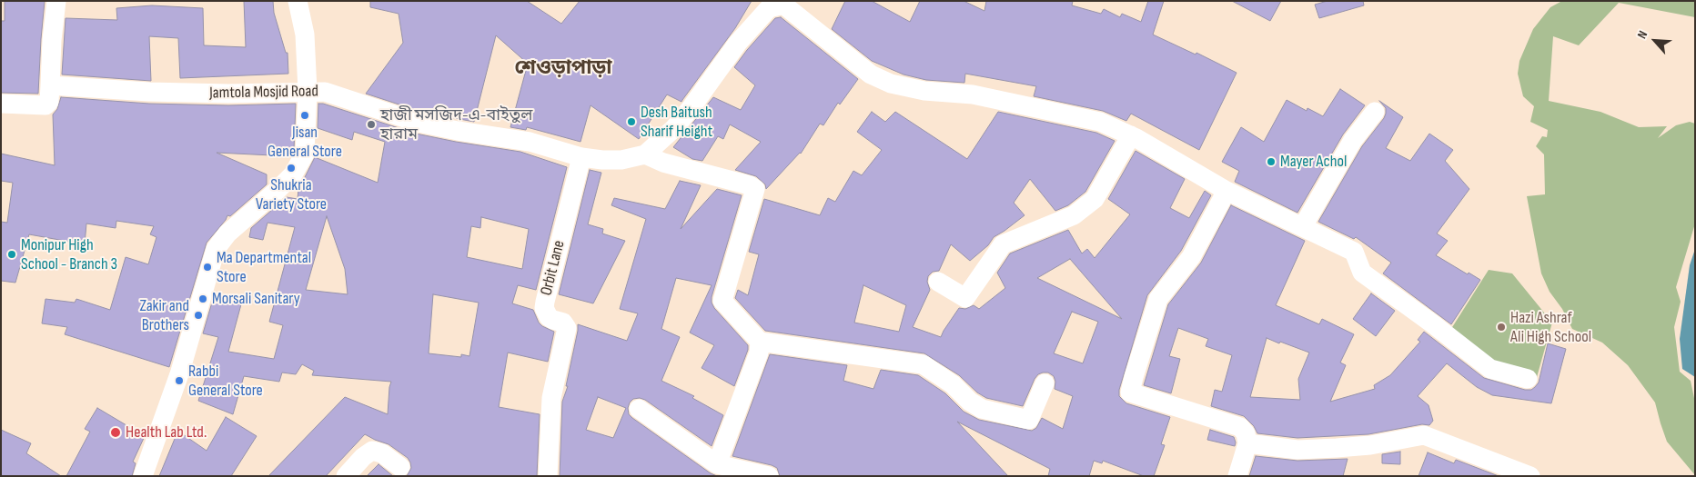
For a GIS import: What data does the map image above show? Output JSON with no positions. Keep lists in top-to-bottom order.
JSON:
{
  "streets": {
    "street": ["Jamtola Mosjid Road", "Orbit Lane"]
  },
  "crossings": [
    ["Jamtola Mosjid Road", "Orbit Lane"]
  ],
  "districts": ["শেওড়াপাড়া"],
  "places": [
    "Jisan General Store",
    "Desh Baitush Sharif Height",
    "হাজী মসজিদ-এ-বাইতুল হারাম",
    "Mayer Achol",
    "Shukria Variety Store",
    "Monipur High School - Branch 3",
    "Ma Departmental Store",
    "Morsali Sanitary",
    "Zakir and Brothers",
    "Hazi Ashraf Ali High School",
    "Rabbi General Store",
    "Health Lab Ltd."
  ],
  "north": "top left"
}
